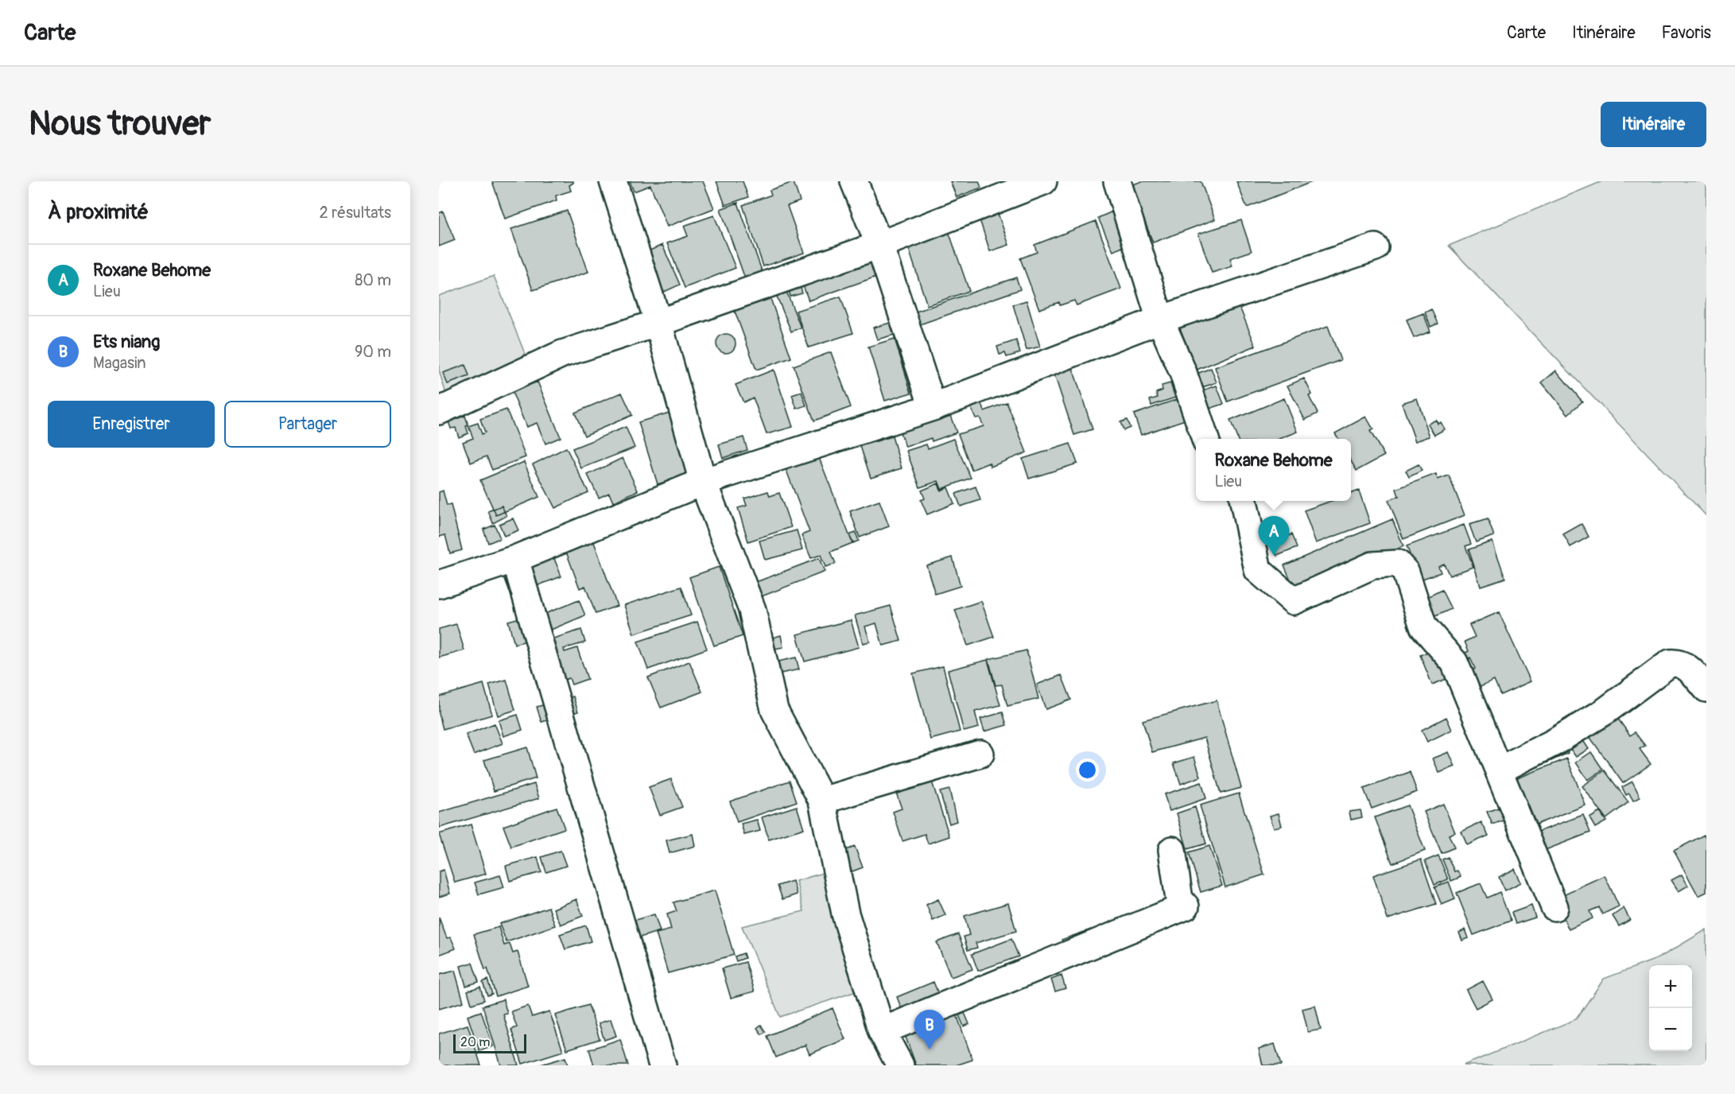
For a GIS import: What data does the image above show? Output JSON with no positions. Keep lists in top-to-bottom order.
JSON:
{
  "scale_bar": "20 m",
  "page": {
    "header": "Carte",
    "nav": ["Carte", "Itinéraire", "Favoris"],
    "buttons": [
      "Itinéraire",
      ["Enregistrer", "Partager"]
    ],
    "title": "Nous trouver",
    "heading": ["À proximité", "2 résultats"],
    "list": [
      {
        "mark": "A",
        "name": "Roxane Behome",
        "note": "Lieu",
        "value": "80 m"
      },
      {
        "mark": "B",
        "name": "Ets niang",
        "note": "Magasin",
        "value": "90 m"
      }
    ],
    "popup": ["Roxane Behome", "Lieu"],
    "pins": ["A", "B"],
    "map_buttons": ["+", "−"],
    "scale": "20 m"
  }
}
